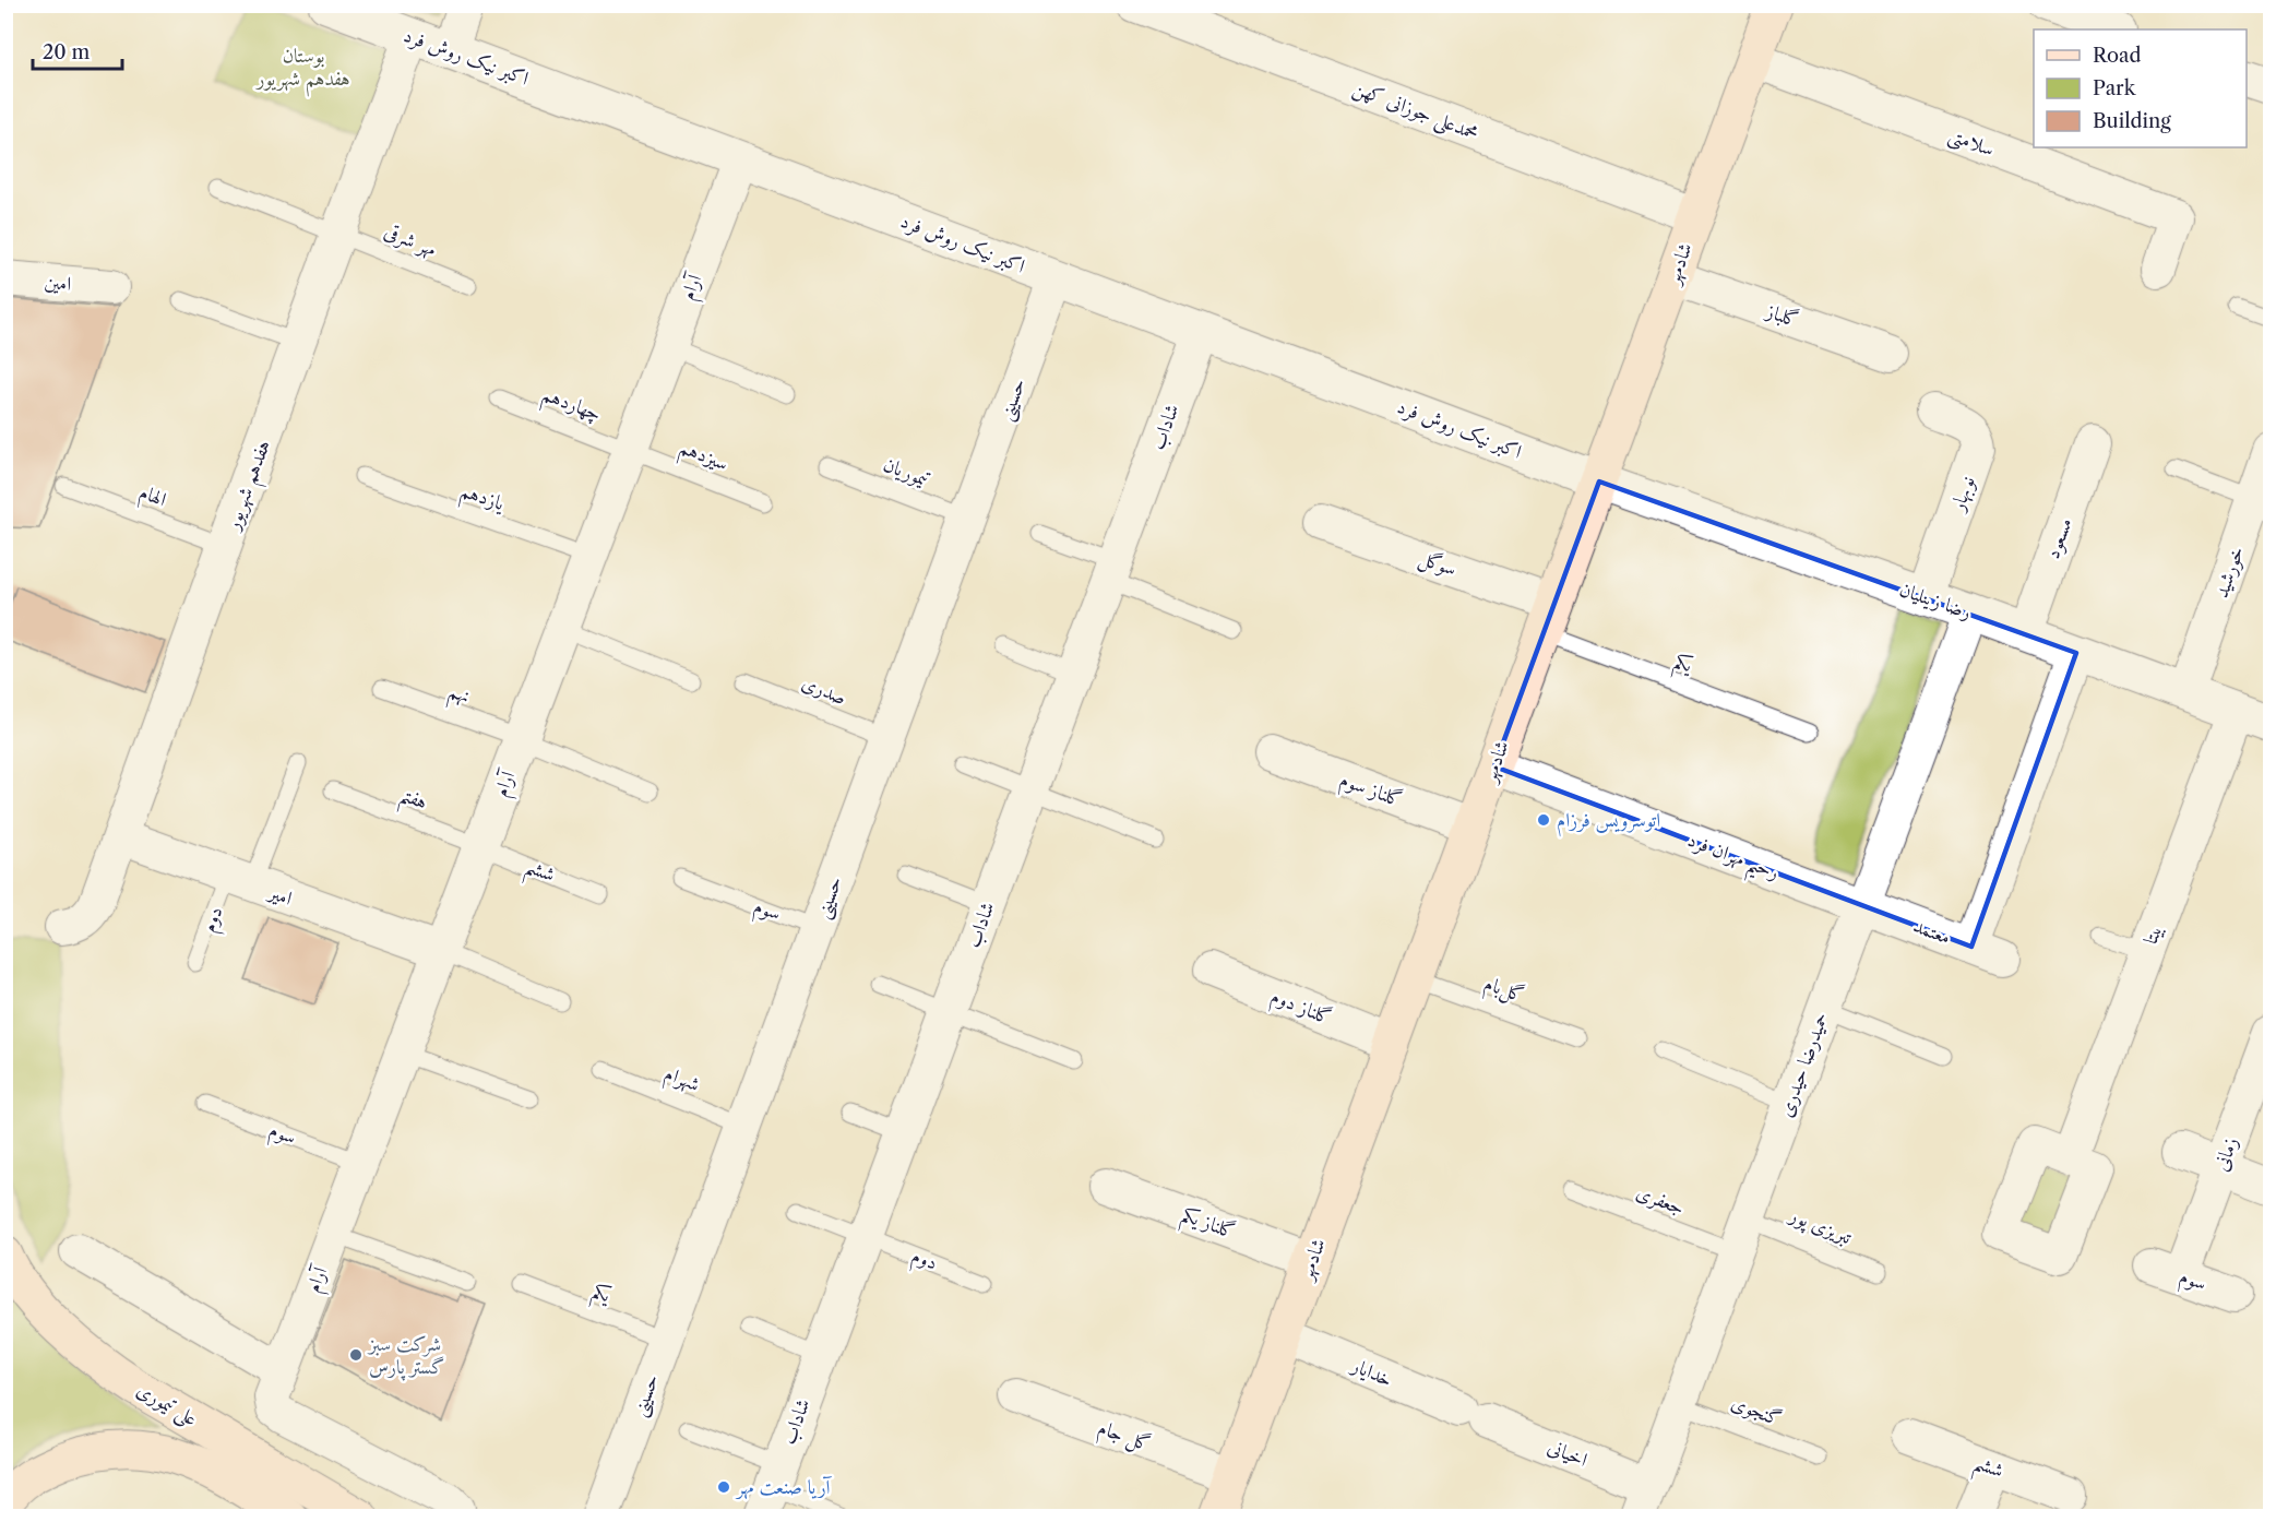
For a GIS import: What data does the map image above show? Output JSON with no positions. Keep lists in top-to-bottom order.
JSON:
{
  "streets": {
    "main road": ["شادمهر", "علی تیموری"],
    "street": [
      "اکبر نیک روش فرد",
      "محمدعلی جوزانی کهن",
      "سلامتی",
      "امین",
      "آرام",
      "گلباز",
      "حسینی",
      "شاداب",
      "هفدهم شهریور",
      "نوبهار",
      "مسعود",
      "سوگل",
      "خورشید",
      "رضا زینلیان",
      "گلناز سوم",
      "رحیم مهران فرد",
      "ششم",
      "امیر",
      "سوم",
      "معتمد",
      "بیتا",
      "گلناز دوم",
      "حمیدرضا حیدری",
      "زمانی",
      "گلناز یکم",
      "خدایار",
      "گل جام",
      "اخیانی"
    ],
    "lane": [
      "مهر شرقی",
      "چهاردهم",
      "سیزدهم",
      "تیموریان",
      "الهام",
      "یازدهم",
      "یکم",
      "صدری",
      "نهم",
      "هفتم",
      "دوم",
      "گل‌بام",
      "شهرام",
      "جعفری",
      "تبریزی‌ پور",
      "گنجوی"
    ]
  },
  "crossings": [
    ["اکبر نیک روش فرد", "شادمهر"],
    ["اکبر نیک روش فرد", "آرام"],
    ["اکبر نیک روش فرد", "حسینی"],
    ["اکبر نیک روش فرد", "شاداب"],
    ["اکبر نیک روش فرد", "هفدهم شهریور"],
    ["اکبر نیک روش فرد", "رضا زینلیان"],
    ["محمدعلی جوزانی کهن", "شادمهر"],
    ["سلامتی", "شادمهر"],
    ["مهر شرقی", "هفدهم شهریور"],
    ["شادمهر", "گلباز"],
    ["شادمهر", "سوگل"],
    ["شادمهر", "رضا زینلیان"],
    ["شادمهر", "یکم"],
    ["شادمهر", "گلناز سوم"],
    ["شادمهر", "رحیم مهران فرد"],
    ["شادمهر", "گل‌بام"],
    ["شادمهر", "گلناز دوم"],
    ["شادمهر", "گلناز یکم"],
    ["شادمهر", "خدایار"],
    ["شادمهر", "گل جام"],
    ["آرام", "چهاردهم"],
    ["آرام", "سیزدهم"],
    ["آرام", "یازدهم"],
    ["آرام", "نهم"],
    ["آرام", "هفتم"],
    ["آرام", "ششم"],
    ["آرام", "امیر"],
    ["آرام", "سوم"],
    ["حسینی", "تیموریان"],
    ["حسینی", "یکم"],
    ["حسینی", "صدری"],
    ["حسینی", "سوم"],
    ["حسینی", "شهرام"],
    ["چهاردهم", "سیزدهم"],
    ["شاداب", "دوم"],
    ["هفدهم شهریور", "الهام"],
    ["هفدهم شهریور", "امیر"],
    ["نوبهار", "رضا زینلیان"],
    ["مسعود", "رضا زینلیان"],
    ["سوگل", "یکم"],
    ["خورشید", "رضا زینلیان"],
    ["رضا زینلیان", "بیتا"],
    ["رضا زینلیان", "حمیدرضا حیدری"],
    ["هفتم", "ششم"],
    ["رحیم مهران فرد", "معتمد"],
    ["رحیم مهران فرد", "حمیدرضا حیدری"],
    ["امیر", "دوم"],
    ["سوم", "زمانی"],
    ["معتمد", "حمیدرضا حیدری"],
    ["حمیدرضا حیدری", "جعفری"],
    ["حمیدرضا حیدری", "تبریزی‌ پور"],
    ["حمیدرضا حیدری", "گنجوی"],
    ["حمیدرضا حیدری", "اخیانی"],
    ["خدایار", "اخیانی"]
  ],
  "parks": ["بوستان هفدهم شهریور"],
  "places": ["اتوسرویس فرزام", "شرکت سبز گستر پارس", "آریا صنعت مهر"],
  "legend": ["Road", "Park", "Building"],
  "scale_bar": "20 m"
}
